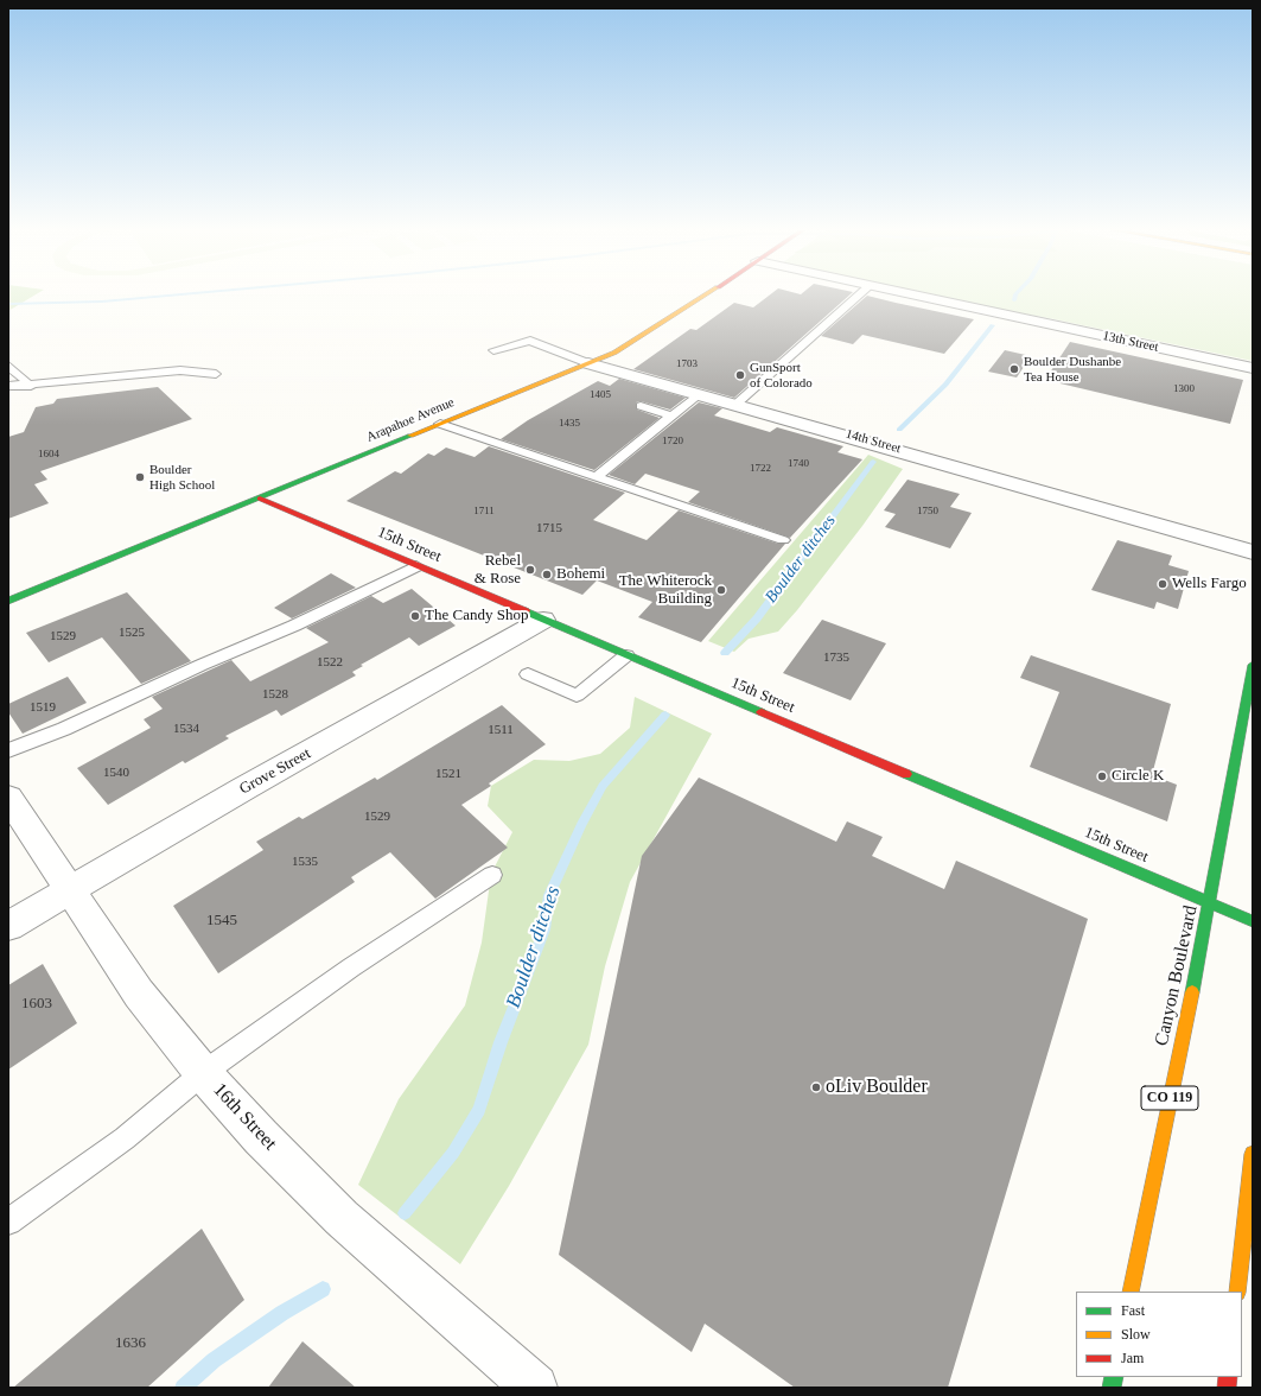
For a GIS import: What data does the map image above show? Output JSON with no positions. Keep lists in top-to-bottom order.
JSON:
{
  "streets": {
    "main road": [
      "Arapahoe Avenue",
      "15th Street",
      "Canyon Boulevard",
      "CO 119"
    ],
    "street": [
      "13th Street",
      "14th Street",
      "Grove Street",
      "16th Street"
    ]
  },
  "crossings": [
    ["Arapahoe Avenue", "14th Street"],
    ["Arapahoe Avenue", "15th Street"],
    ["15th Street", "Grove Street"],
    ["15th Street", "Canyon Boulevard"],
    ["Grove Street", "16th Street"]
  ],
  "water": ["Boulder ditches"],
  "places": [
    "Boulder Dushanbe Tea House",
    "GunSport of Colorado",
    "Boulder High School",
    "Rebel & Rose",
    "Bohemi",
    "Wells Fargo",
    "The Whiterock Building",
    "The Candy Shop",
    "Circle K",
    "oLiv Boulder"
  ],
  "house_numbers": [
    "1703",
    "1300",
    "1405",
    "1435",
    "1720",
    "1604",
    "1740",
    "1722",
    "1711",
    "1750",
    "1715",
    "1525",
    "1529",
    "1735",
    "1522",
    "1528",
    "1519",
    "1534",
    "1511",
    "1540",
    "1521",
    "1529",
    "1535",
    "1545",
    "1603",
    "1636"
  ],
  "legend": ["Fast", "Slow", "Jam"]
}
